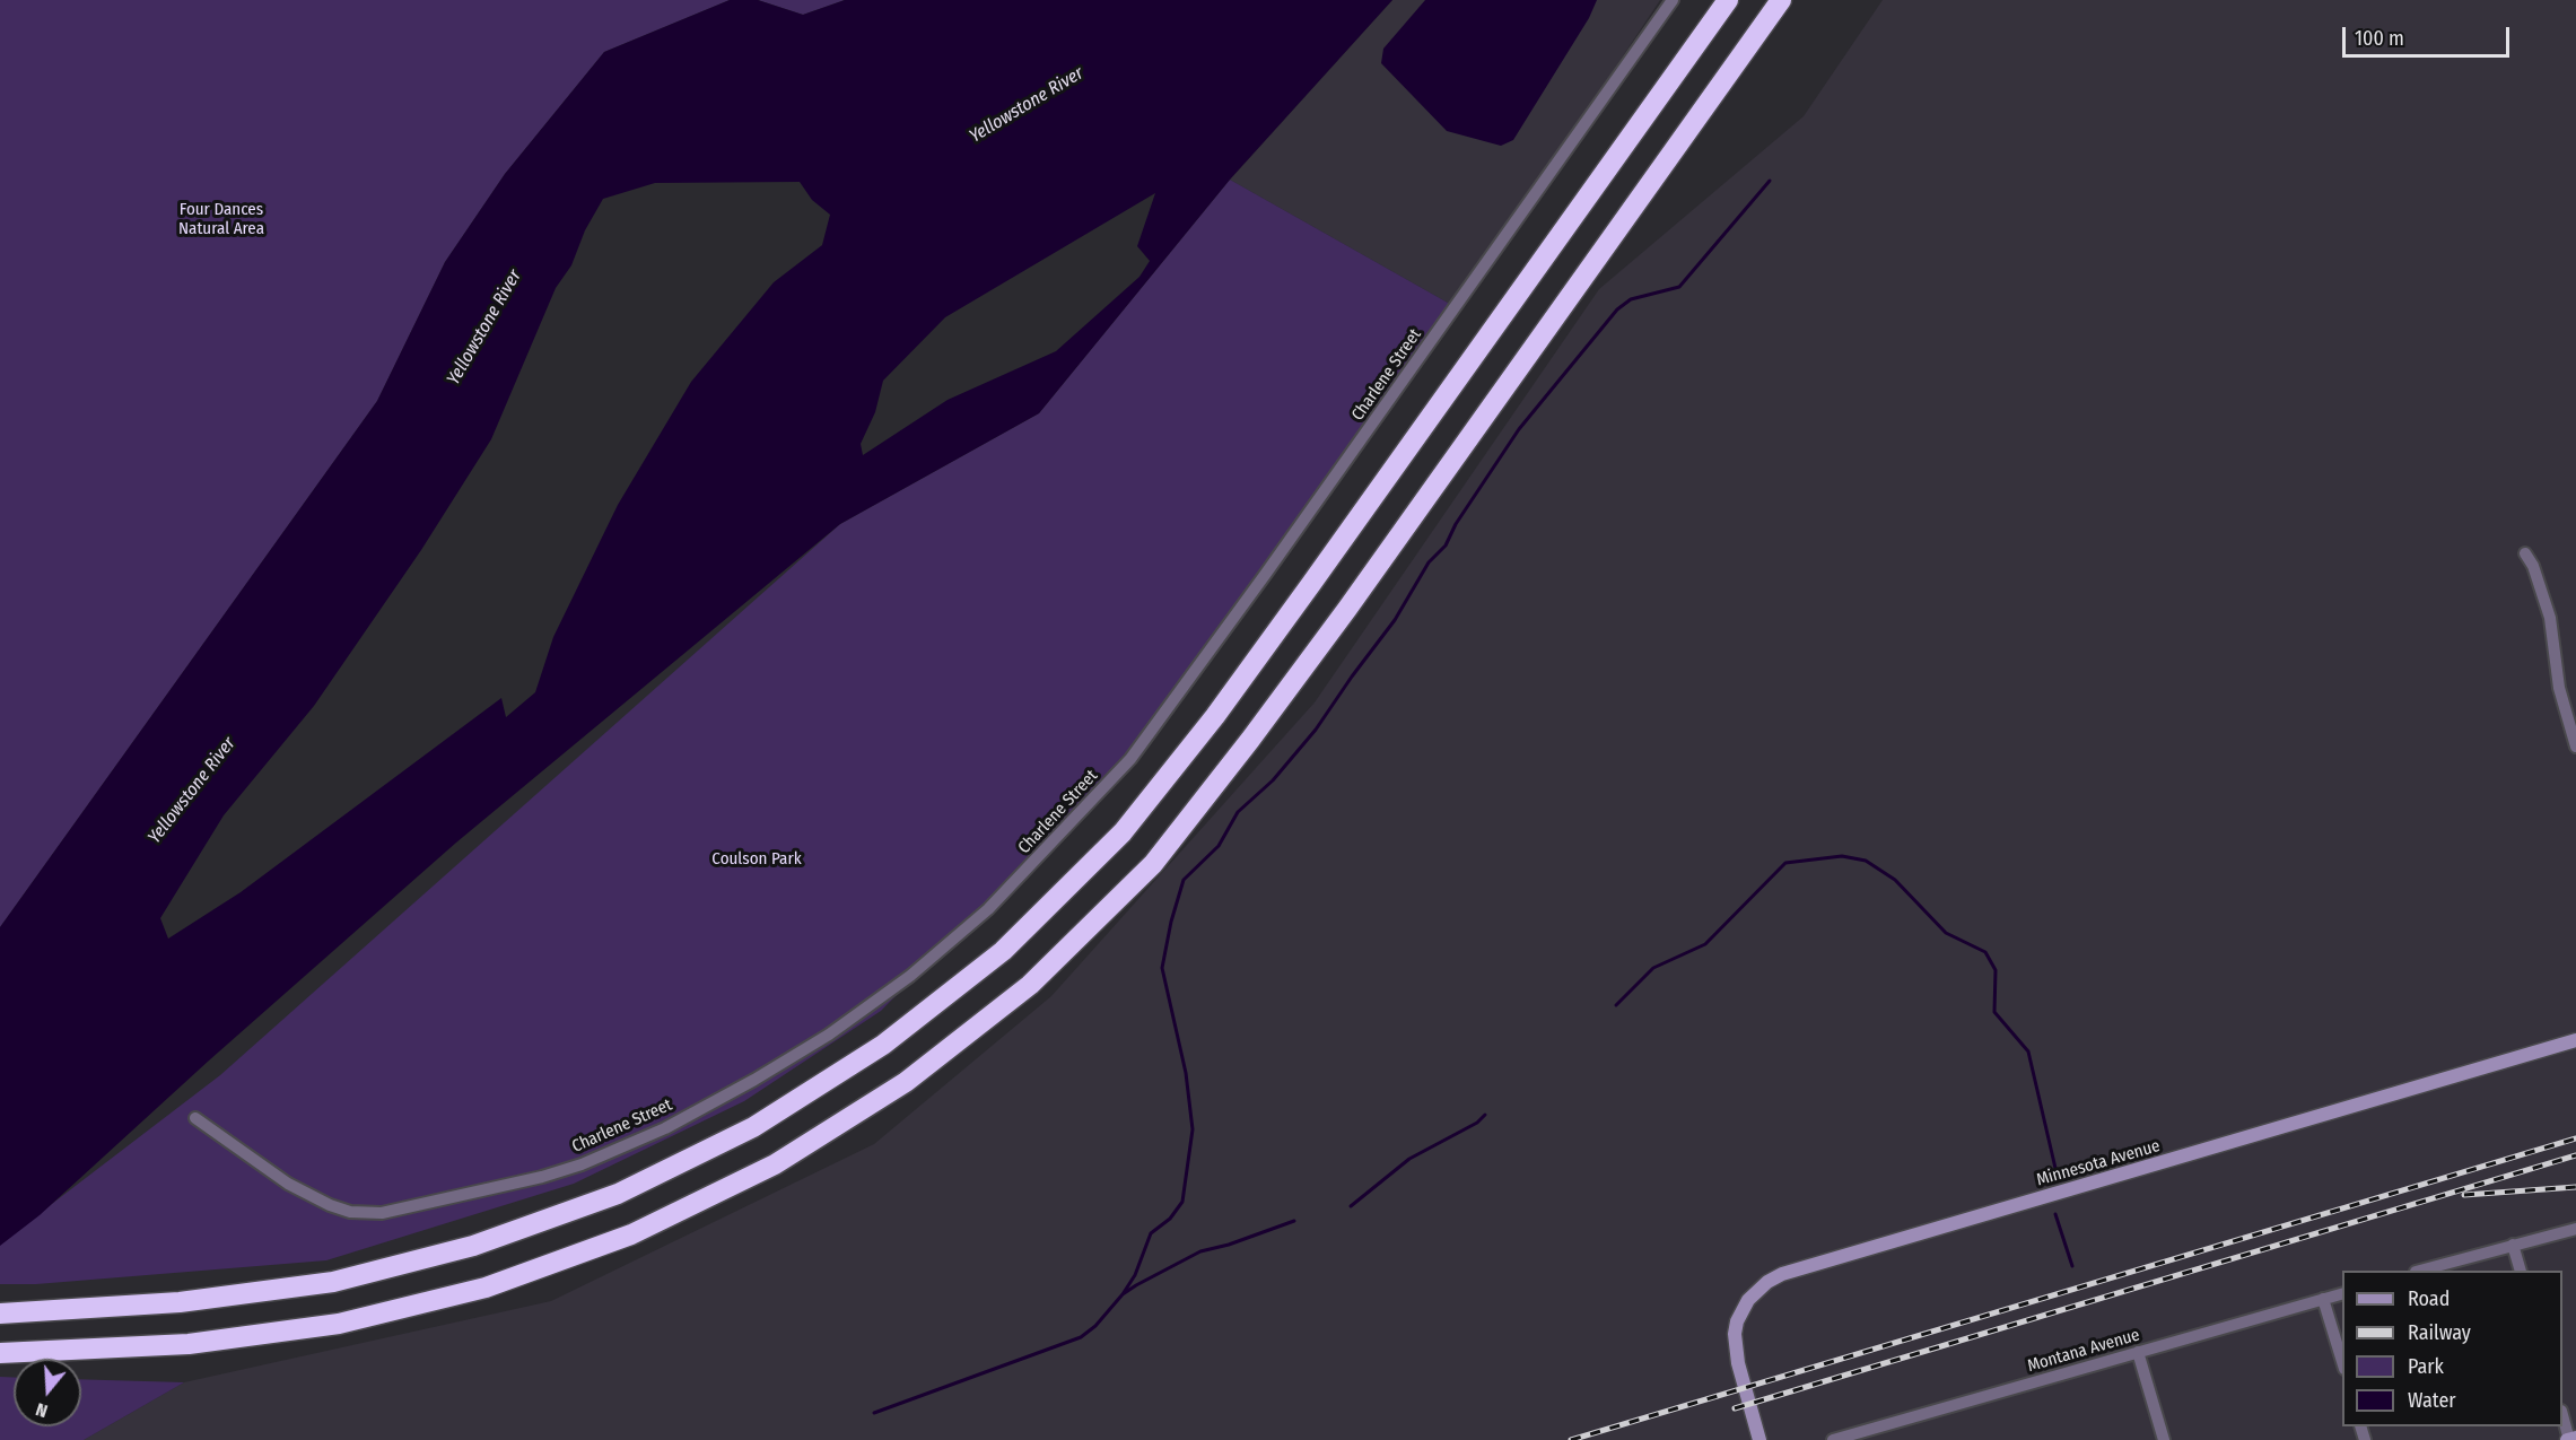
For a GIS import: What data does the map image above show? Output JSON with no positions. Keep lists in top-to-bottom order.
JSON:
{
  "streets": {
    "street": ["Charlene Street", "Minnesota Avenue", "Montana Avenue"]
  },
  "water": ["Yellowstone River"],
  "parks": ["Four Dances Natural Area", "Coulson Park"],
  "legend": [
    "Road",
    "Railway",
    "Park",
    "Water"
  ],
  "scale_bar": "100 m",
  "north": "bottom"
}
